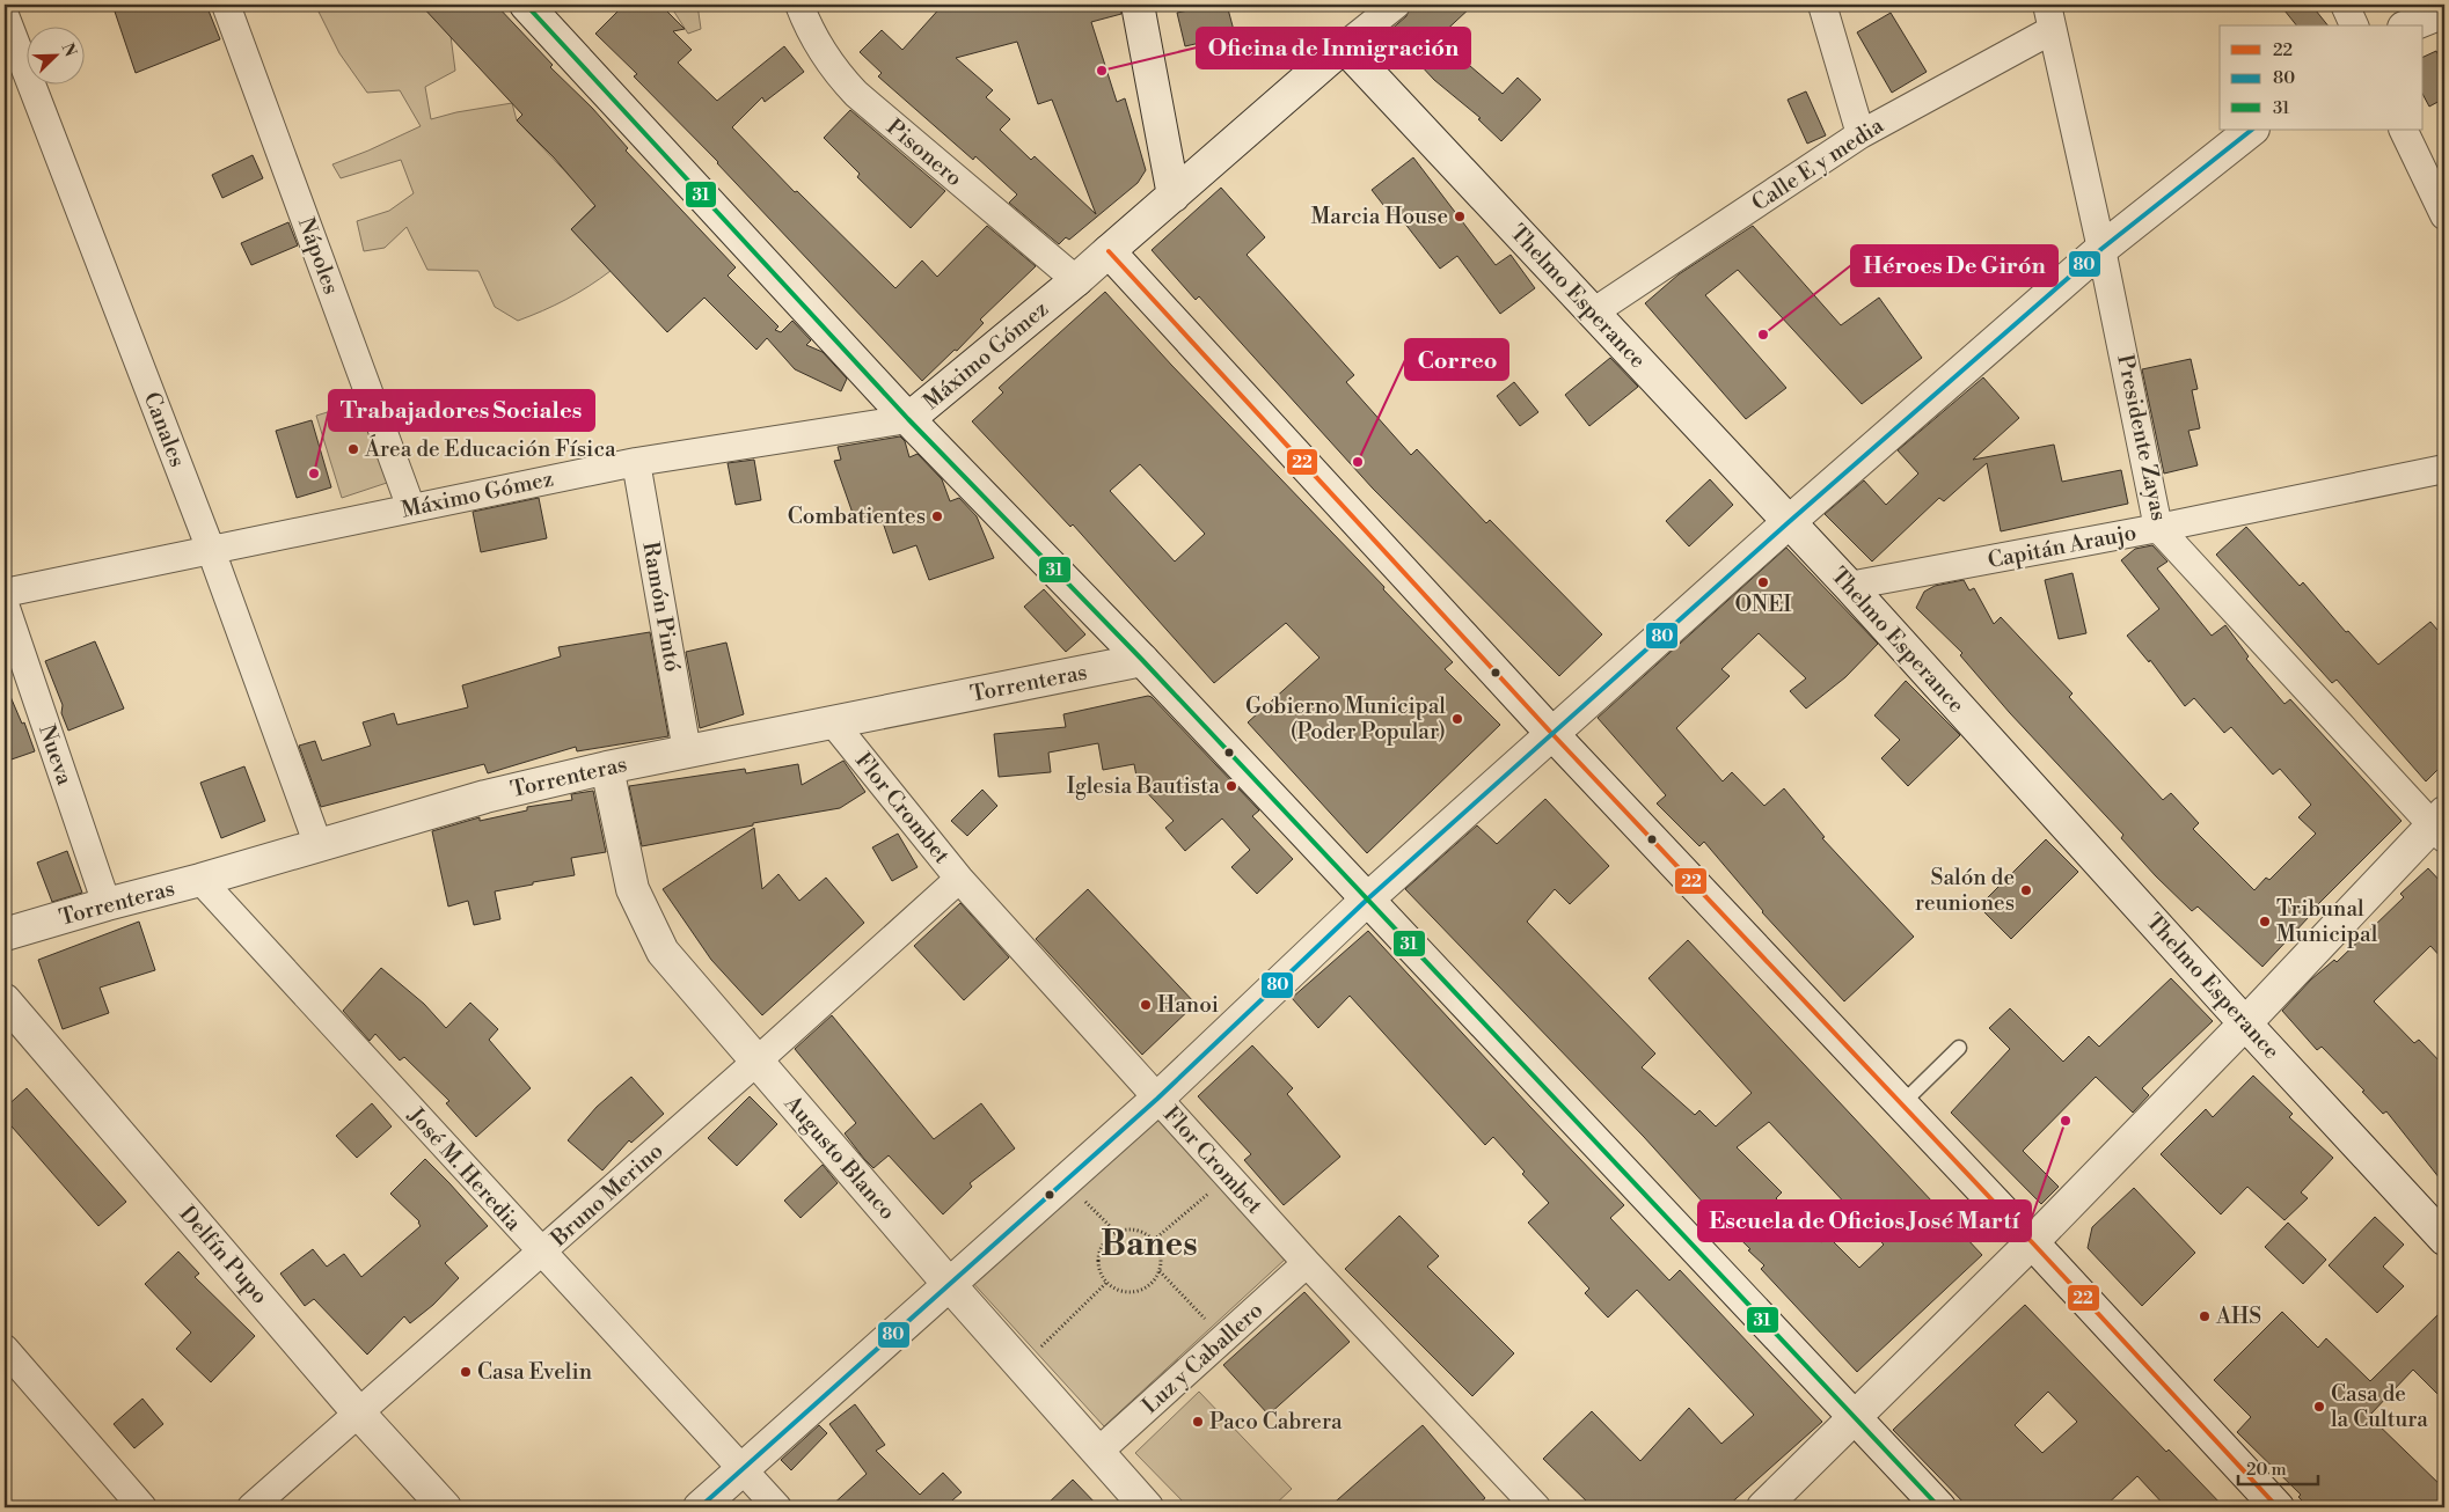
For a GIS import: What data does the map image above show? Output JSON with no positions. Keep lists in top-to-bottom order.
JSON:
{
  "streets": {
    "main road": [
      "Thelmo Esperance",
      "Máximo Gómez",
      "Torrenteras",
      "Augusto Blanco",
      "Delfín Pupo"
    ],
    "street": [
      "Pisonero",
      "Calle E y media",
      "Nápoles",
      "Canales",
      "Presidente Zayas",
      "Capitán Araujo",
      "Ramón Pintó",
      "Nueva",
      "Flor Crombet",
      "José M. Heredia",
      "Bruno Merino",
      "Luz y Caballero"
    ]
  },
  "crossings": [
    ["Pisonero", "Máximo Gómez"],
    ["Calle E y media", "Thelmo Esperance"],
    ["Calle E y media", "Presidente Zayas"],
    ["Nápoles", "Máximo Gómez"],
    ["Thelmo Esperance", "Capitán Araujo"],
    ["Máximo Gómez", "Canales"],
    ["Máximo Gómez", "Ramón Pintó"],
    ["Canales", "Torrenteras"],
    ["Presidente Zayas", "Capitán Araujo"],
    ["Ramón Pintó", "Torrenteras"],
    ["Torrenteras", "Nueva"],
    ["Torrenteras", "Flor Crombet"],
    ["Torrenteras", "Augusto Blanco"],
    ["Torrenteras", "José M. Heredia"],
    ["Flor Crombet", "Bruno Merino"],
    ["Flor Crombet", "Luz y Caballero"],
    ["Augusto Blanco", "Bruno Merino"],
    ["Augusto Blanco", "Luz y Caballero"],
    ["José M. Heredia", "Bruno Merino"],
    ["Bruno Merino", "Delfín Pupo"]
  ],
  "districts": ["Banes"],
  "places": [
    "Oficina de Inmigración",
    "Marcia House",
    "Héroes De Girón",
    "Área de Educación Física",
    "Correo",
    "Trabajadores Sociales",
    "Combatientes",
    "ONEI",
    "Gobierno Municipal (Poder Popular)",
    "Iglesia Bautista",
    "Salón de reuniones",
    "Tribunal Municipal",
    "Hanoi",
    "Escuela de Oficios José Martí",
    "AHS",
    "Casa Evelin",
    "Casa de la Cultura",
    "Paco Cabrera"
  ],
  "lines": ["transit line 31", "transit line 80", "transit line 22"],
  "legend": ["22", "80", "31"],
  "scale_bar": "20 m",
  "north": "top right"
}
